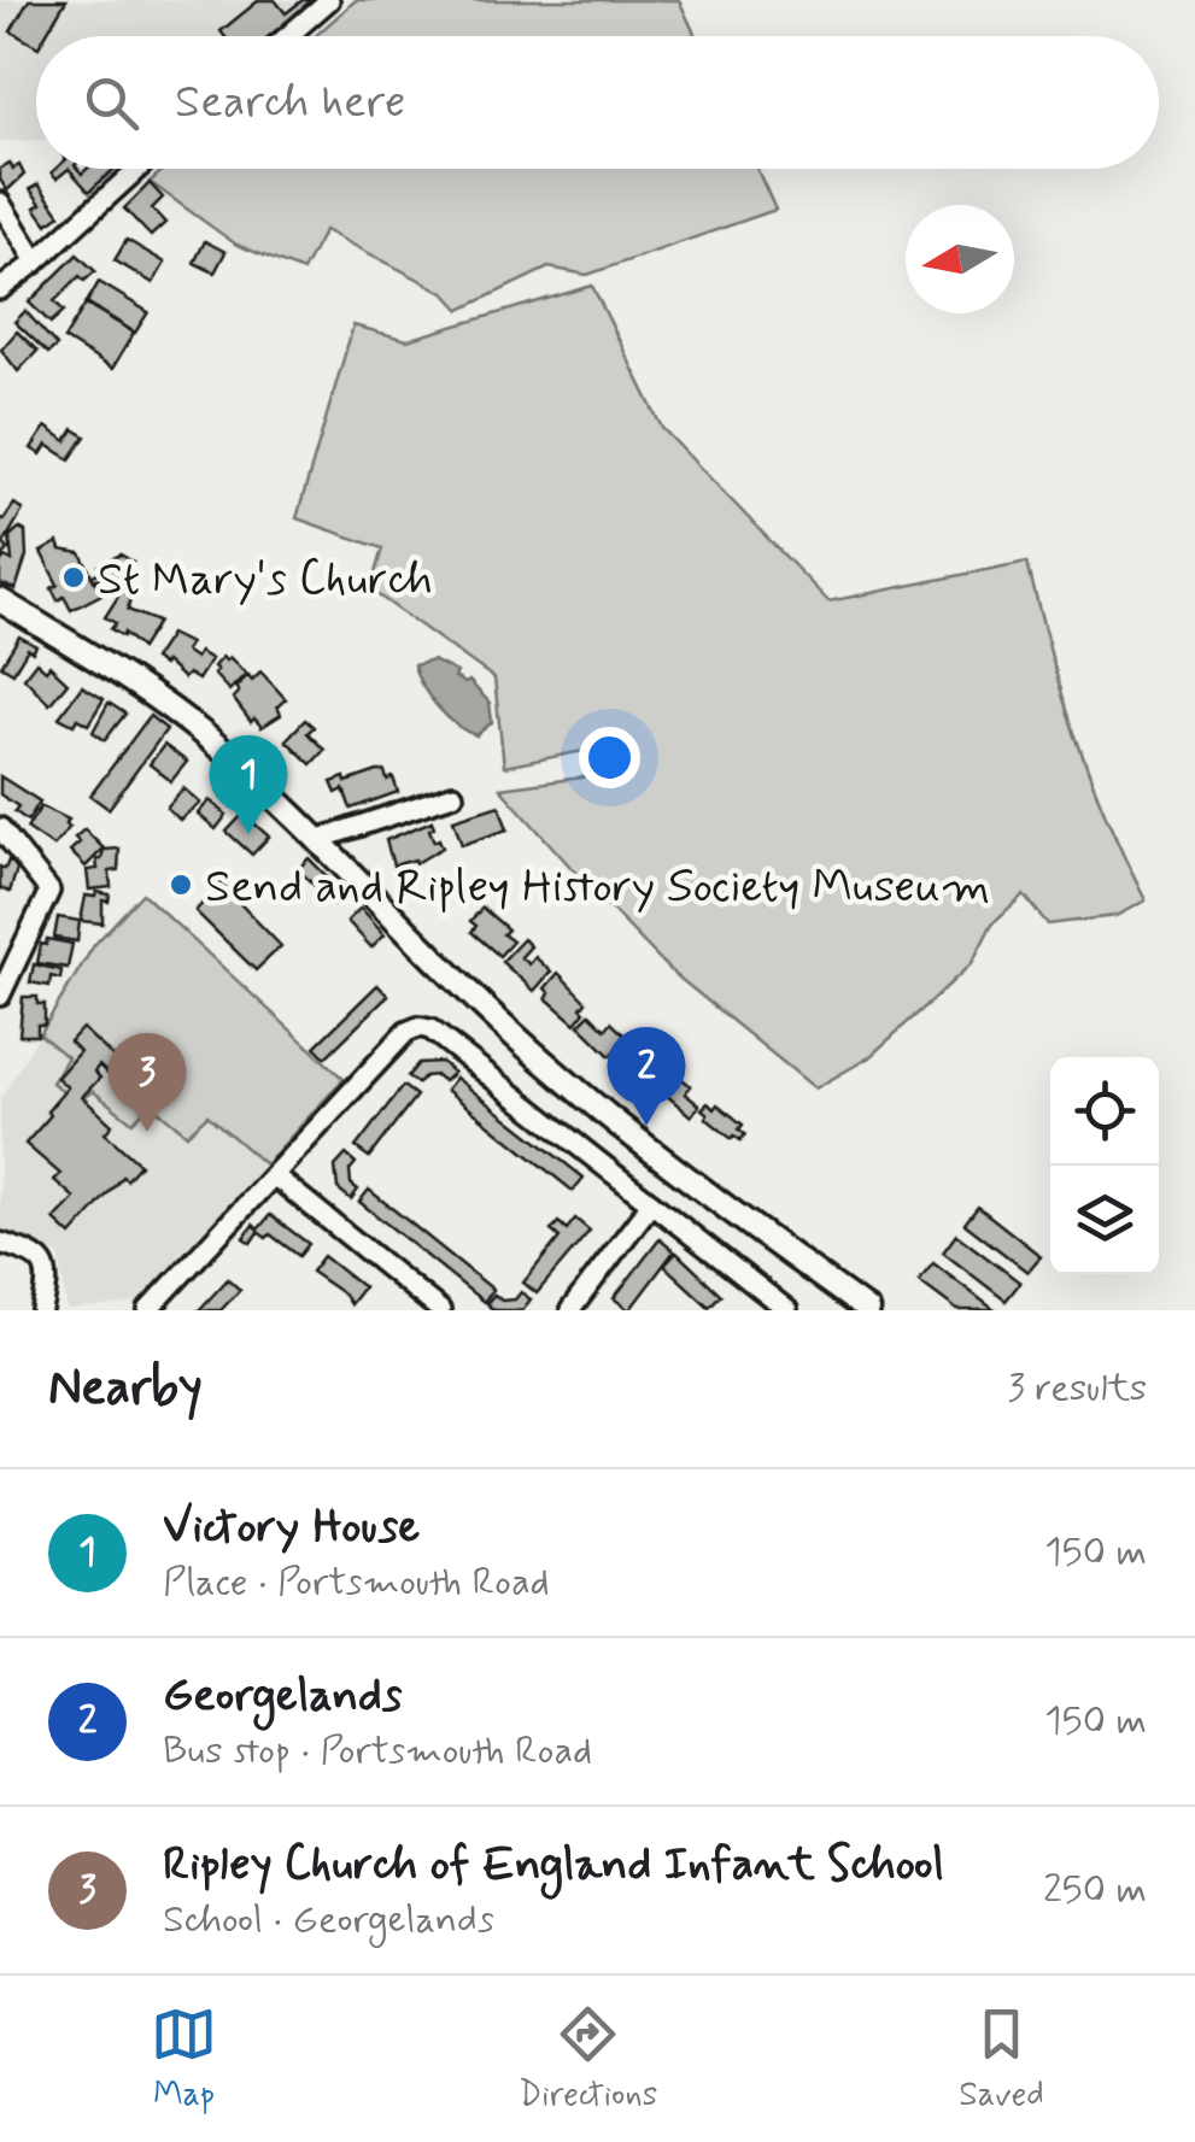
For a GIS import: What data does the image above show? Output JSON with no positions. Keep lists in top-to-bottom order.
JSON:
{
  "places": ["St Mary's Church", "Send and Ripley History Society Museum"],
  "north": "left",
  "page": {
    "search": "Search here",
    "pins": ["1", "2", "3"],
    "heading": ["Nearby", "3 results"],
    "list": [
      {
        "mark": "1",
        "name": "Victory House",
        "note": "Place · Portsmouth Road",
        "value": "150 m"
      },
      {
        "mark": "2",
        "name": "Georgelands",
        "note": "Bus stop · Portsmouth Road",
        "value": "150 m"
      },
      {
        "mark": "3",
        "name": "Ripley Church of England Infant School",
        "note": "School · Georgelands",
        "value": "250 m"
      }
    ],
    "nav": ["Map", "Directions", "Saved"]
  }
}
